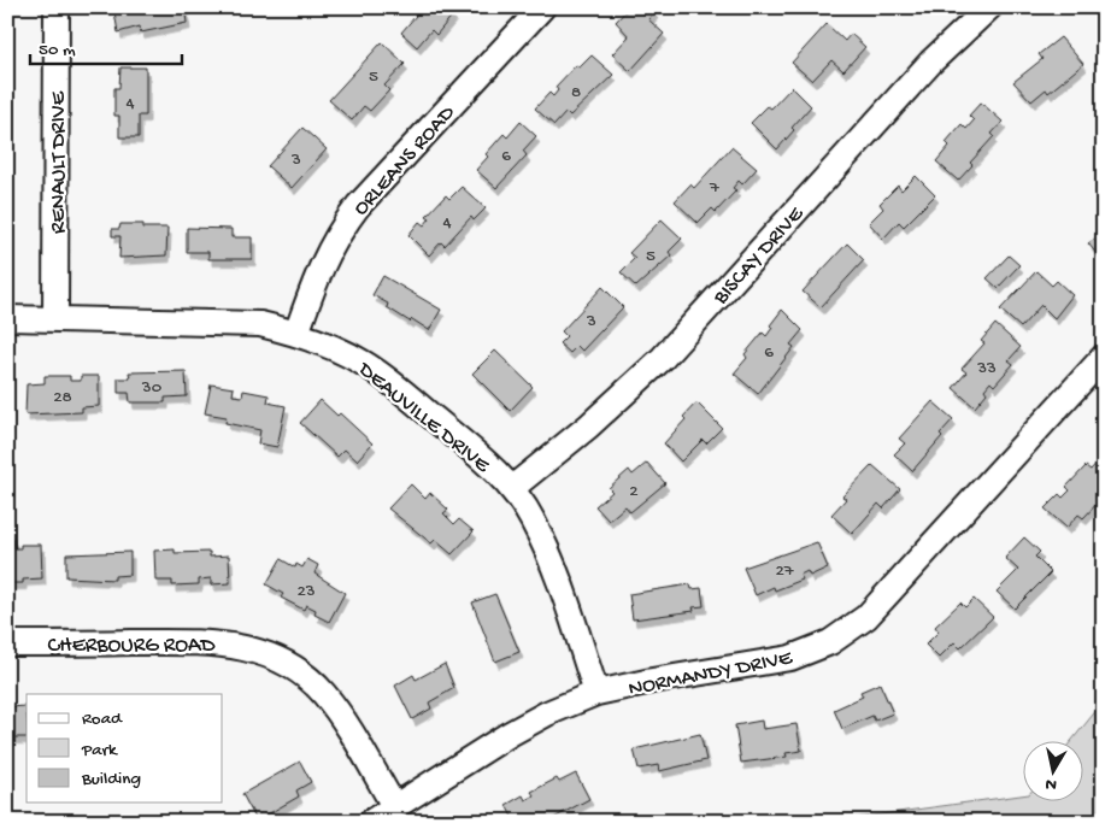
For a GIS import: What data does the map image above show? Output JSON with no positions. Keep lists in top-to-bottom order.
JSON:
{
  "streets": {
    "street": [
      "ORLEANS ROAD",
      "RENAULT DRIVE",
      "BISCAY DRIVE",
      "DEAUVILLE DRIVE",
      "CHERBOURG ROAD",
      "NORMANDY DRIVE"
    ]
  },
  "crossings": [
    ["ORLEANS ROAD", "DEAUVILLE DRIVE"],
    ["RENAULT DRIVE", "DEAUVILLE DRIVE"],
    ["BISCAY DRIVE", "DEAUVILLE DRIVE"],
    ["DEAUVILLE DRIVE", "NORMANDY DRIVE"],
    ["CHERBOURG ROAD", "NORMANDY DRIVE"]
  ],
  "house_numbers": [
    "5",
    "8",
    "4",
    "6",
    "3",
    "7",
    "4",
    "5",
    "3",
    "6",
    "33",
    "30",
    "28",
    "2",
    "27",
    "23"
  ],
  "legend": ["Road", "Park", "Building"],
  "scale_bar": "50 m",
  "north": "bottom"
}
